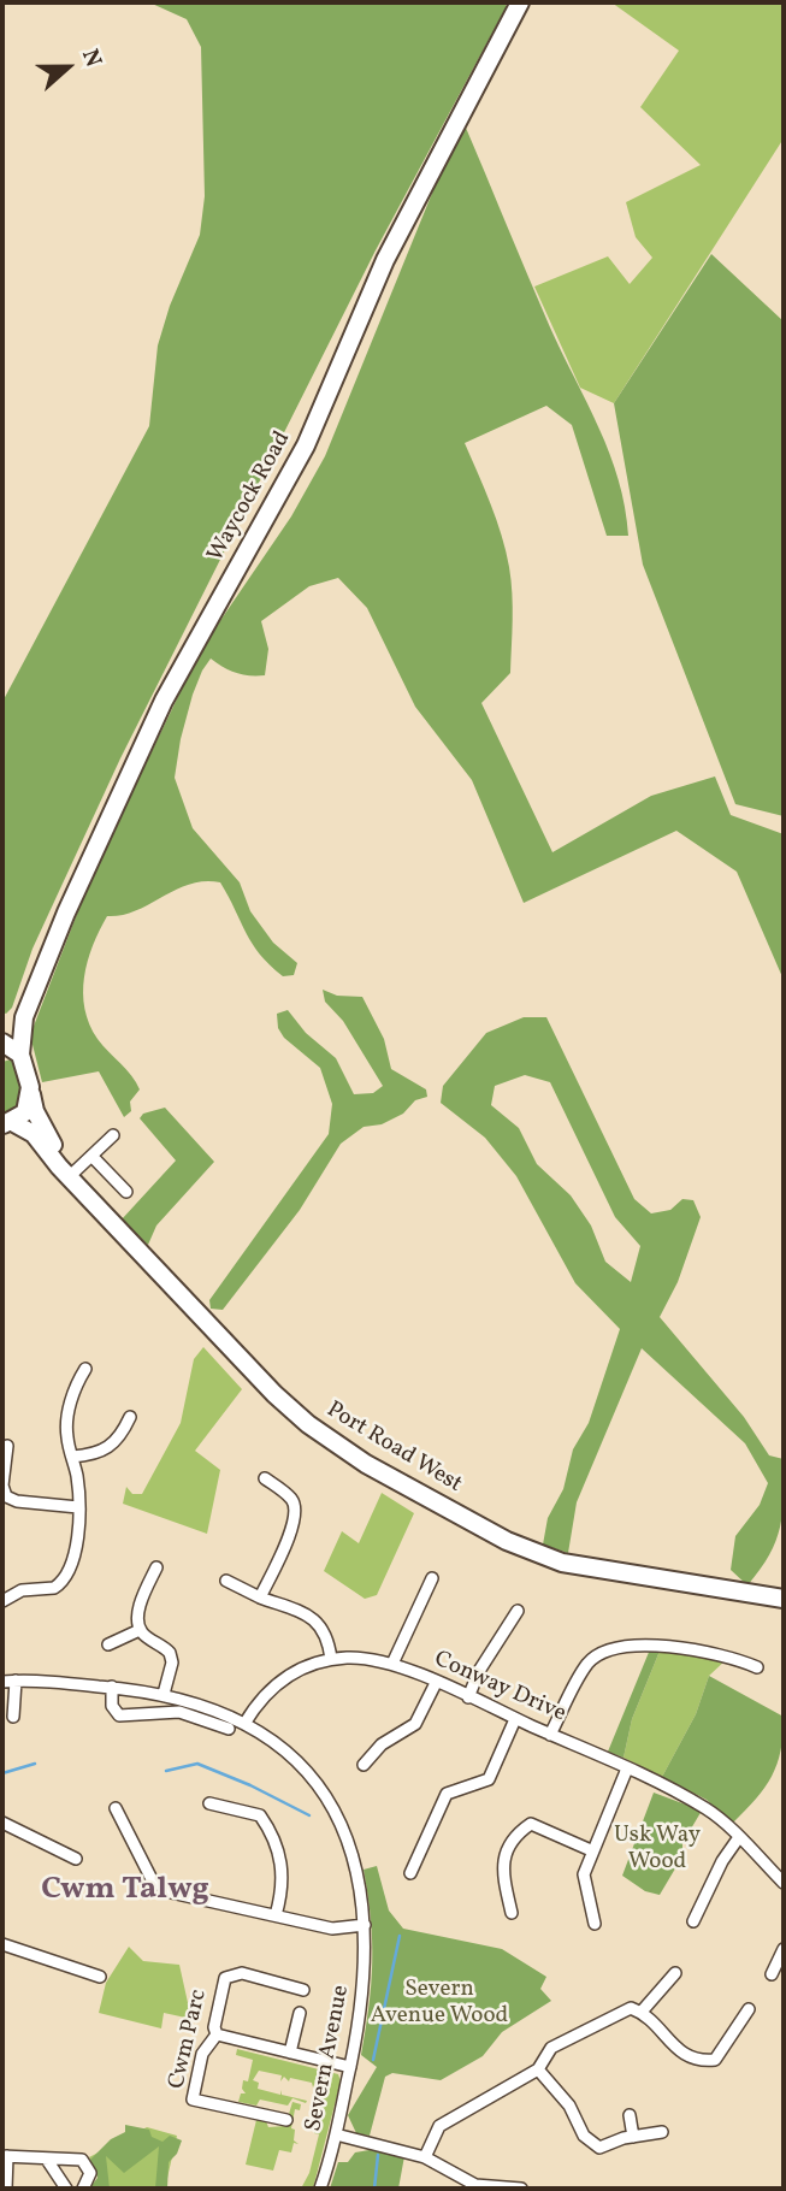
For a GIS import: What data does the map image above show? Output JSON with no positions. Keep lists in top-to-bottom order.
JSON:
{
  "streets": {
    "main road": ["Waycock Road", "Port Road West"],
    "street": ["Conway Drive", "Cwm Parc", "Severn Avenue"]
  },
  "crossings": [
    ["Waycock Road", "Port Road West"],
    ["Conway Drive", "Severn Avenue"]
  ],
  "districts": ["Cwm Talwg"],
  "parks": ["Usk Way Wood", "Severn Avenue Wood"],
  "north": "right"
}
